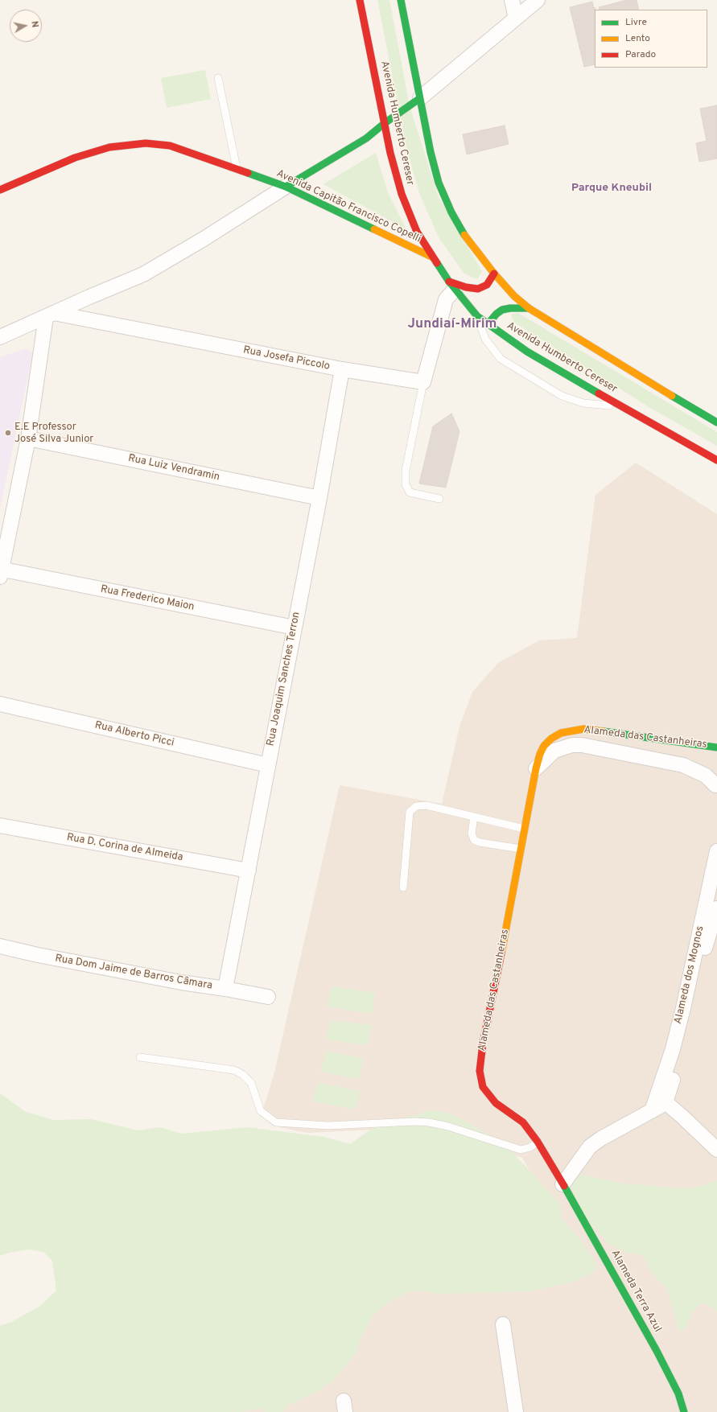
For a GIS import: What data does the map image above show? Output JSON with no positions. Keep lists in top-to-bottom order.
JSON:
{
  "streets": {
    "main road": [
      "Avenida Humberto Cereser",
      "Avenida Capitão Francisco Copelli",
      "Alameda das Castanheiras",
      "Alameda Terra Azul"
    ],
    "street": [
      "Rua Josefa Piccolo",
      "Rua Luiz Vendramin",
      "Rua Frederico Maion",
      "Rua Joaquim Sanches Terron",
      "Rua Alberto Picci",
      "Rua D. Corina de Almeida",
      "Rua Dom Jaime de Barros Câmara",
      "Alameda dos Mognos"
    ]
  },
  "crossings": [
    ["Avenida Humberto Cereser", "Avenida Capitão Francisco Copelli"],
    ["Rua Josefa Piccolo", "Rua Joaquim Sanches Terron"],
    ["Rua Luiz Vendramin", "Rua Joaquim Sanches Terron"],
    ["Rua Frederico Maion", "Rua Joaquim Sanches Terron"],
    ["Rua Joaquim Sanches Terron", "Rua Alberto Picci"],
    ["Rua Joaquim Sanches Terron", "Rua D. Corina de Almeida"],
    ["Rua Joaquim Sanches Terron", "Rua Dom Jaime de Barros Câmara"],
    ["Alameda das Castanheiras", "Alameda Terra Azul"]
  ],
  "districts": ["Parque Kneubil", "Jundiaí-Mirim"],
  "places": ["E.E Professor José Silva Junior"],
  "legend": ["Livre", "Lento", "Parado"],
  "north": "right"
}
